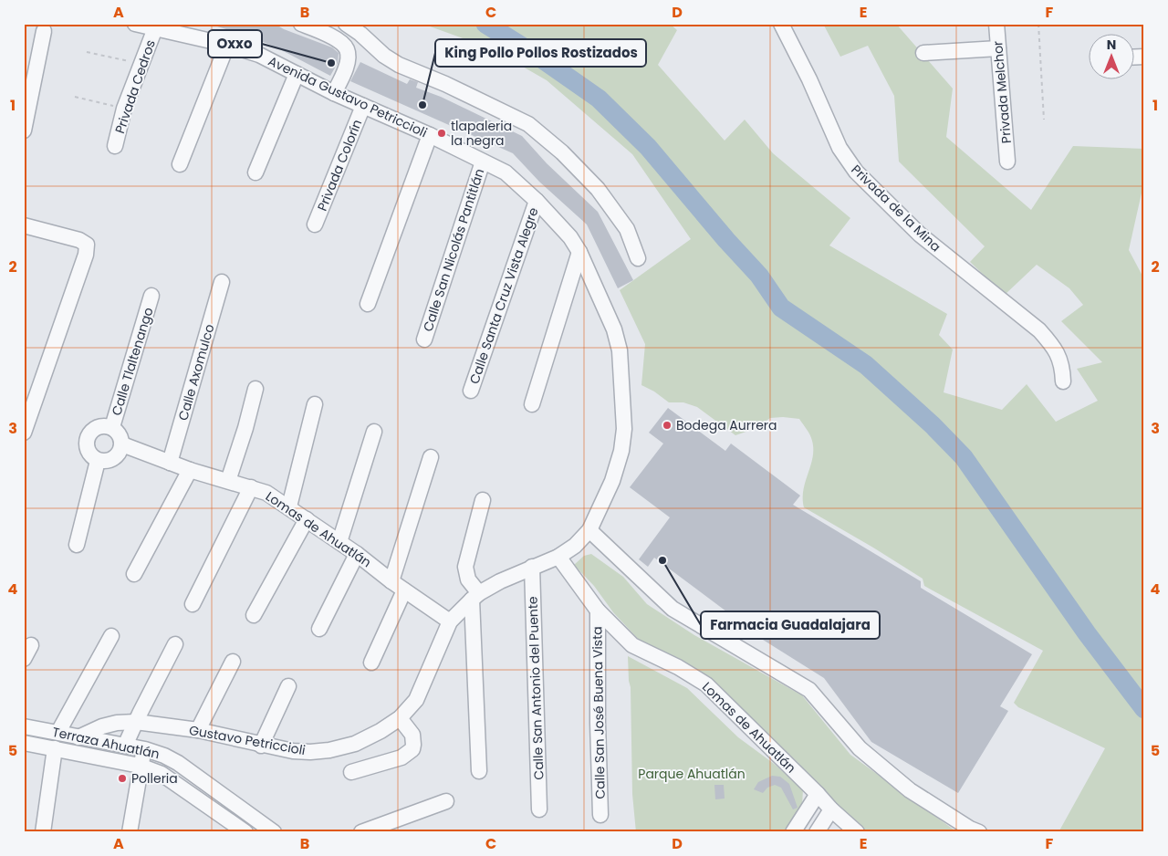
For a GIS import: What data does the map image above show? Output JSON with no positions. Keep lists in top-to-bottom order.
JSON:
{
  "streets": {
    "street": [
      "Privada Cedros",
      "Privada Melchor",
      "Avenida Gustavo Petriccioli",
      "Privada Colorín",
      "Privada de la Mina",
      "Calle San Nicolás Pantitlán",
      "Calle Santa Cruz Vista Alegre",
      "Calle Tlaltenango",
      "Calle Axomulco",
      "Lomas de Ahuatlán",
      "Calle San Antonio del Puente",
      "Calle San José Buena Vista",
      "Gustavo Petriccioli",
      "Terraza Ahuatlán"
    ]
  },
  "crossings": [
    ["Privada Cedros", "Avenida Gustavo Petriccioli"],
    ["Avenida Gustavo Petriccioli", "Privada Colorín"],
    ["Avenida Gustavo Petriccioli", "Calle San Nicolás Pantitlán"],
    ["Avenida Gustavo Petriccioli", "Calle Santa Cruz Vista Alegre"],
    ["Avenida Gustavo Petriccioli", "Gustavo Petriccioli"],
    ["Calle Tlaltenango", "Lomas de Ahuatlán"],
    ["Calle Axomulco", "Lomas de Ahuatlán"],
    ["Lomas de Ahuatlán", "Calle San José Buena Vista"],
    ["Lomas de Ahuatlán", "Gustavo Petriccioli"],
    ["Calle San Antonio del Puente", "Gustavo Petriccioli"],
    ["Gustavo Petriccioli", "Terraza Ahuatlán"]
  ],
  "parks": ["Parque Ahuatlán"],
  "places": [
    "Oxxo",
    "King Pollo Pollos Rostizados",
    "tlapaleria la negra",
    "Bodega Aurrera",
    "Farmacia Guadalajara",
    "Polleria"
  ],
  "north": "top",
  "grid": {
    "columns": [
      "A",
      "B",
      "C",
      "D",
      "E",
      "F"
    ],
    "rows": [
      "1",
      "2",
      "3",
      "4",
      "5"
    ]
  }
}
